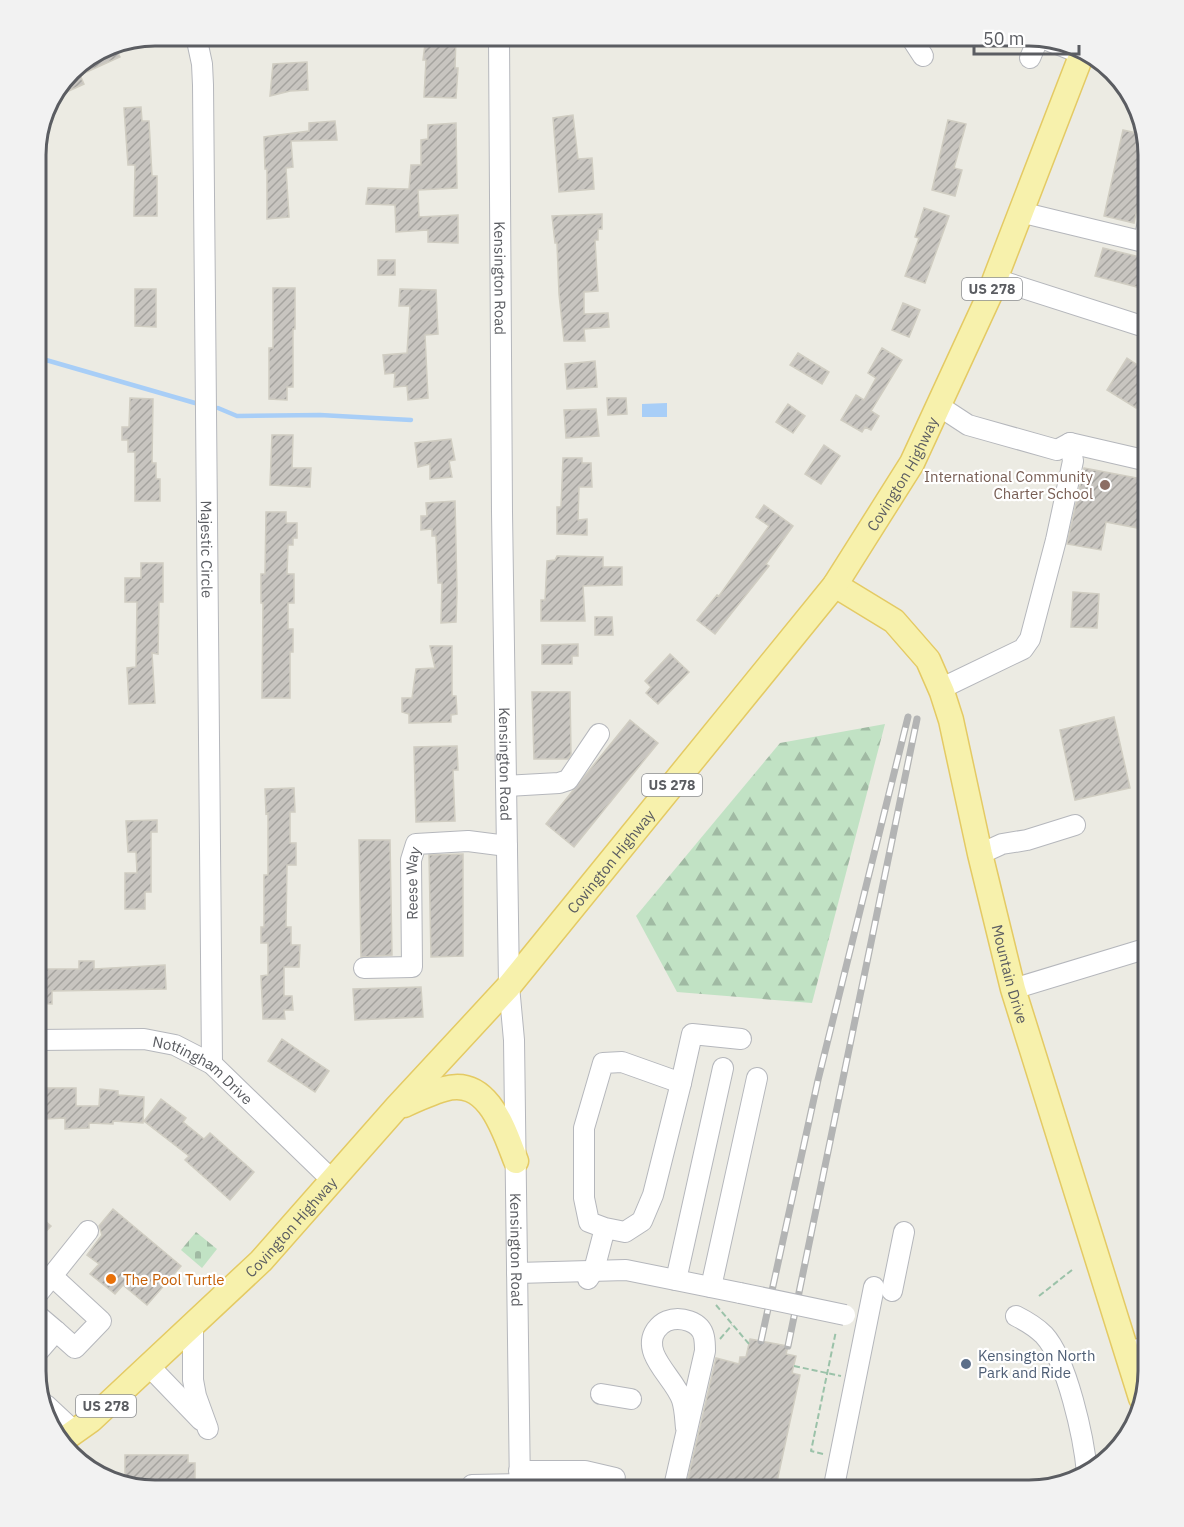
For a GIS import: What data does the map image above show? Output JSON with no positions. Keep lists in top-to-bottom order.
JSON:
{
  "streets": {
    "main road": ["US 278", "Covington Highway", "Mountain Drive"],
    "street": [
      "Kensington Road",
      "Majestic Circle",
      "Reese Way",
      "Nottingham Drive"
    ]
  },
  "crossings": [
    ["Kensington Road", "Covington Highway"],
    ["Kensington Road", "Reese Way"],
    ["Covington Highway", "Mountain Drive"],
    ["Covington Highway", "Nottingham Drive"],
    ["Majestic Circle", "Nottingham Drive"]
  ],
  "places": ["International Community Charter School", "The Pool Turtle", "Kensington North Park and Ride"],
  "scale_bar": "50 m"
}
